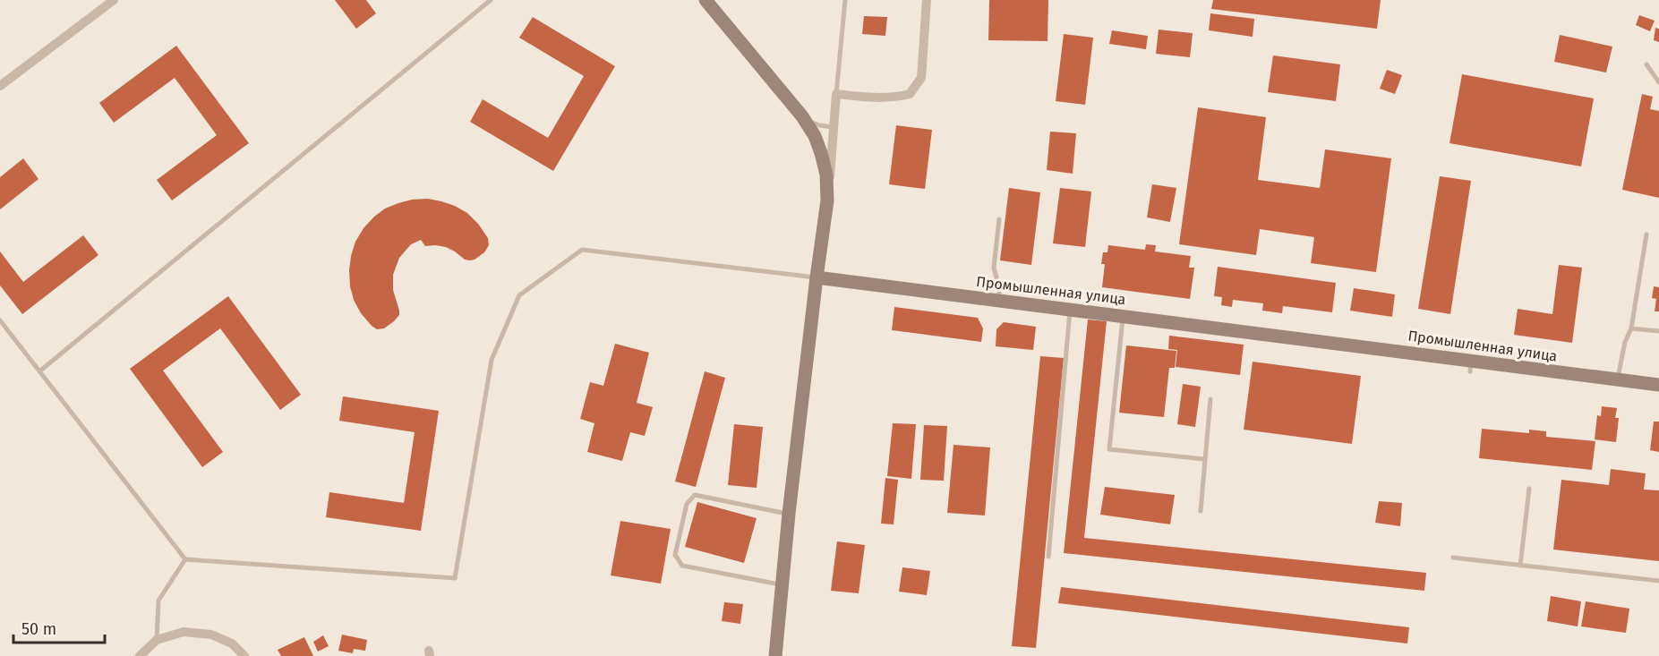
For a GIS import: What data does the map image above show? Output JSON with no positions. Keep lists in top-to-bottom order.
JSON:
{
  "streets": {
    "main road": ["Промышленная улица"]
  },
  "scale_bar": "50 m"
}
